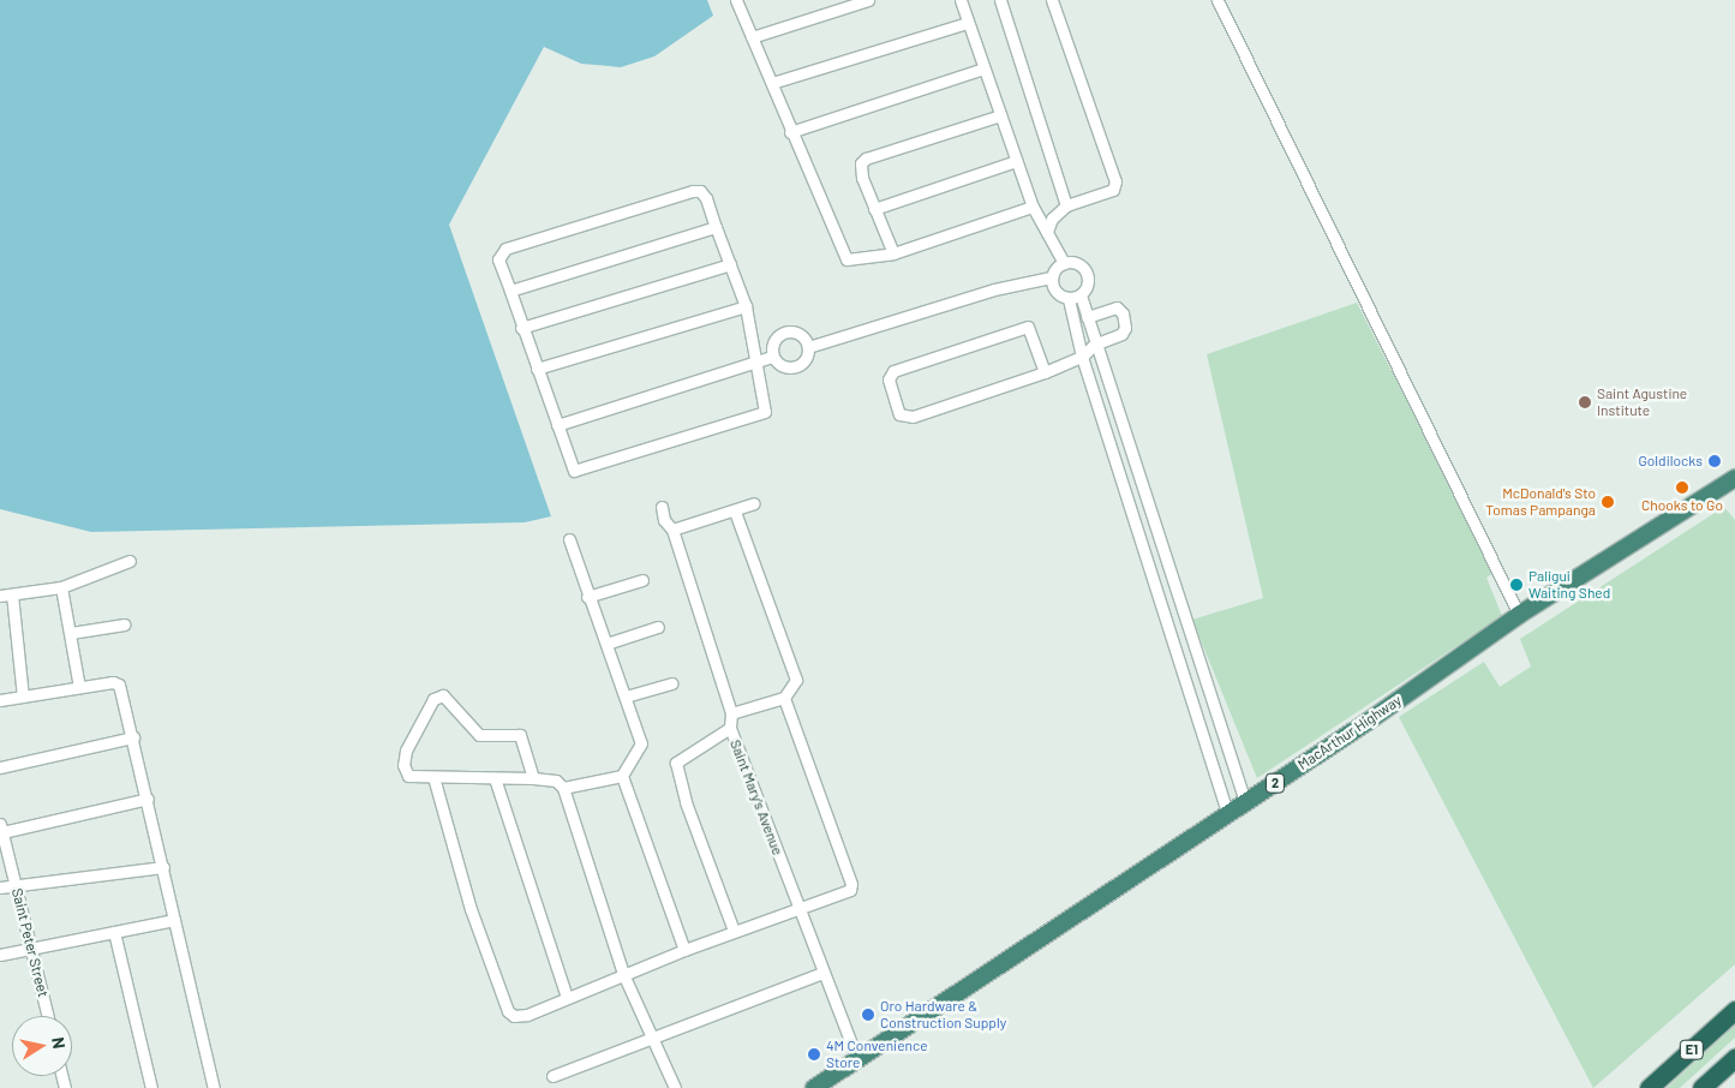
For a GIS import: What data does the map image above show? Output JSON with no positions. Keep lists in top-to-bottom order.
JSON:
{
  "streets": {
    "highway": ["MacArthur Highway", "2", "E1"],
    "street": ["Saint Mary's Avenue", "Saint Peter Street"]
  },
  "crossings": [
    ["MacArthur Highway", "Saint Mary's Avenue"]
  ],
  "places": [
    "Saint Agustine Institute",
    "Goldilocks",
    "Chooks to Go",
    "McDonald's Sto Tomas Pampanga",
    "Paligui Waiting Shed",
    "Oro Hardware & Construction Supply",
    "4M Convenience Store"
  ],
  "north": "right"
}
